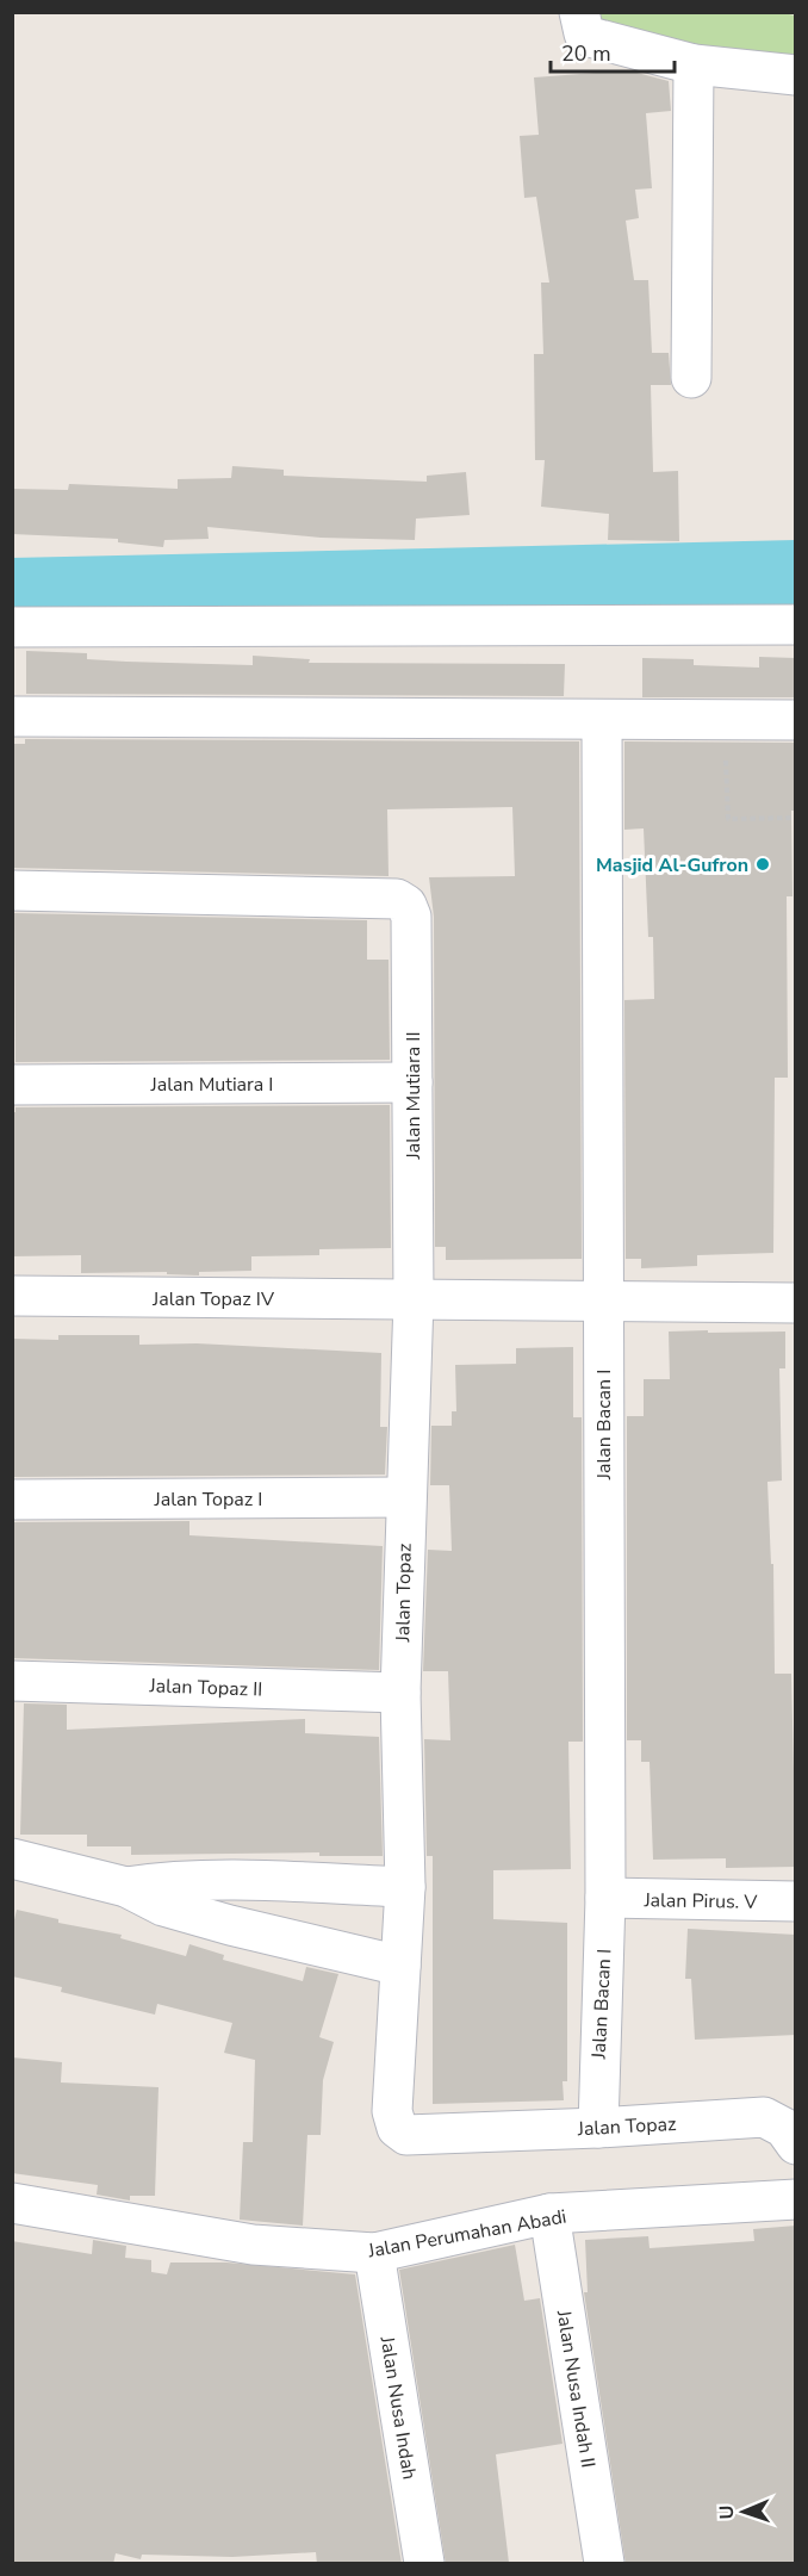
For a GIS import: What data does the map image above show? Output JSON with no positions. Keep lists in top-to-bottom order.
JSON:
{
  "streets": {
    "street": [
      "Jalan Mutiara I",
      "Jalan Mutiara II",
      "Jalan Topaz IV",
      "Jalan Bacan I",
      "Jalan Topaz I",
      "Jalan Topaz",
      "Jalan Topaz II",
      "Jalan Pirus. V",
      "Jalan Perumahan Abadi",
      "Jalan Nusa Indah II",
      "Jalan Nusa Indah"
    ]
  },
  "crossings": [
    ["Jalan Mutiara I", "Jalan Mutiara II"],
    ["Jalan Mutiara II", "Jalan Topaz IV"],
    ["Jalan Mutiara II", "Jalan Topaz"],
    ["Jalan Topaz IV", "Jalan Topaz"],
    ["Jalan Bacan I", "Jalan Topaz"],
    ["Jalan Bacan I", "Jalan Pirus. V"],
    ["Jalan Topaz I", "Jalan Topaz"],
    ["Jalan Topaz", "Jalan Topaz II"],
    ["Jalan Perumahan Abadi", "Jalan Nusa Indah II"],
    ["Jalan Perumahan Abadi", "Jalan Nusa Indah"]
  ],
  "places": ["Masjid Al-Gufron"],
  "scale_bar": "20 m",
  "north": "left"
}
